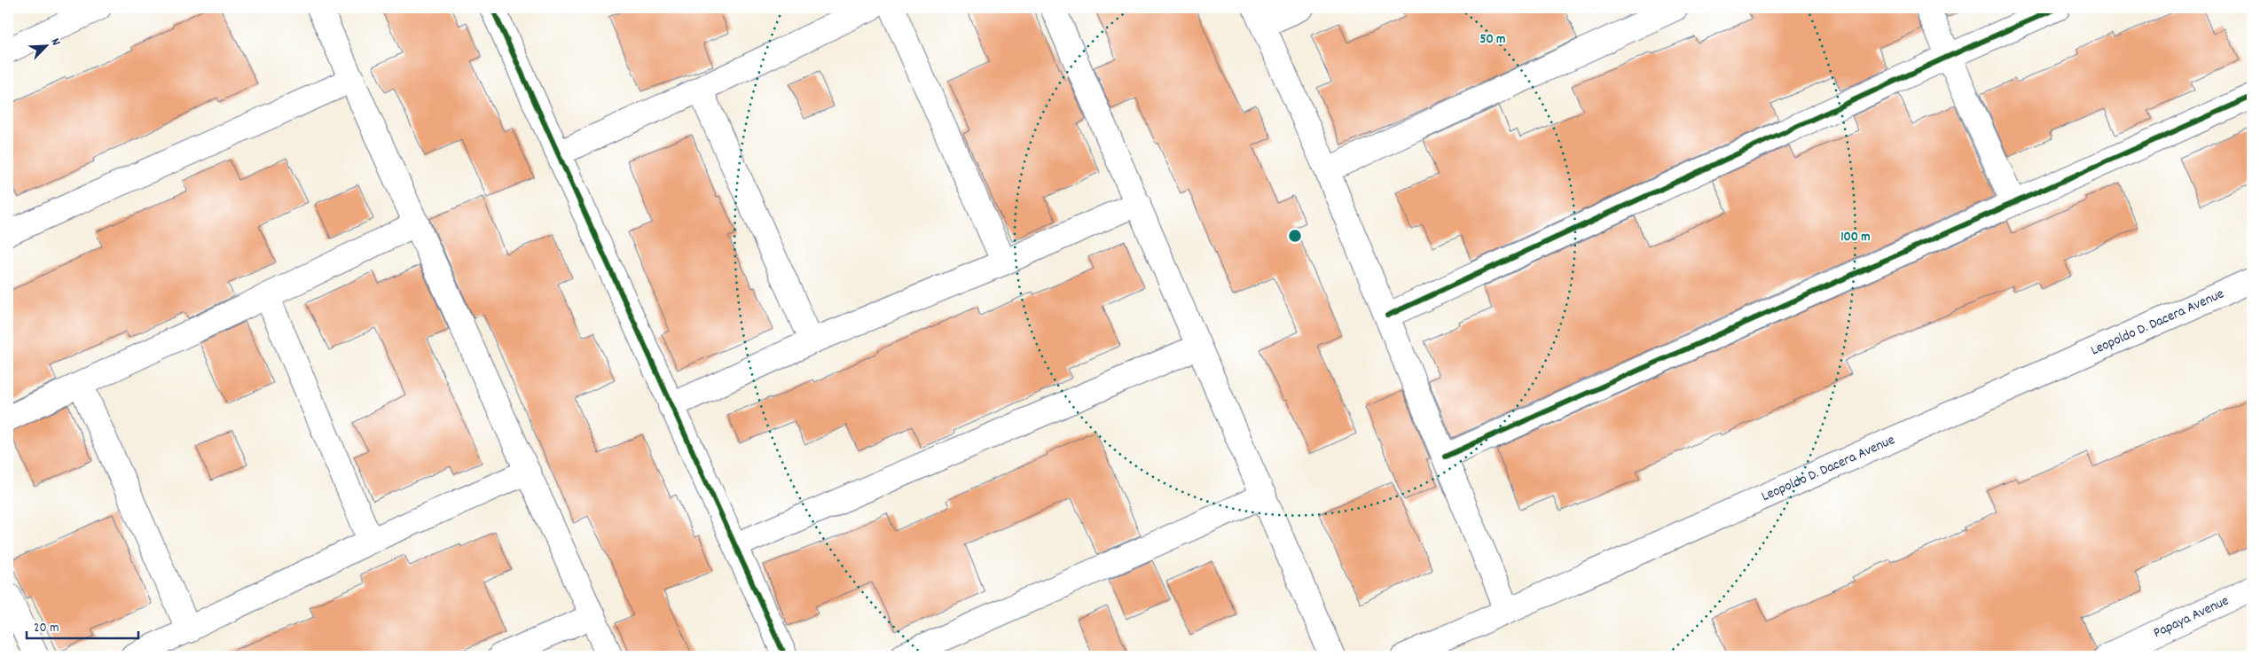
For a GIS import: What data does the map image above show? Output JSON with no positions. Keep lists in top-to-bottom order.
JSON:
{
  "streets": {
    "street": ["Leopoldo D. Dacera Avenue", "Papaya Avenue"]
  },
  "scale_bar": "20 m",
  "north": "top right",
  "rings": ["50 m", "100 m"]
}
